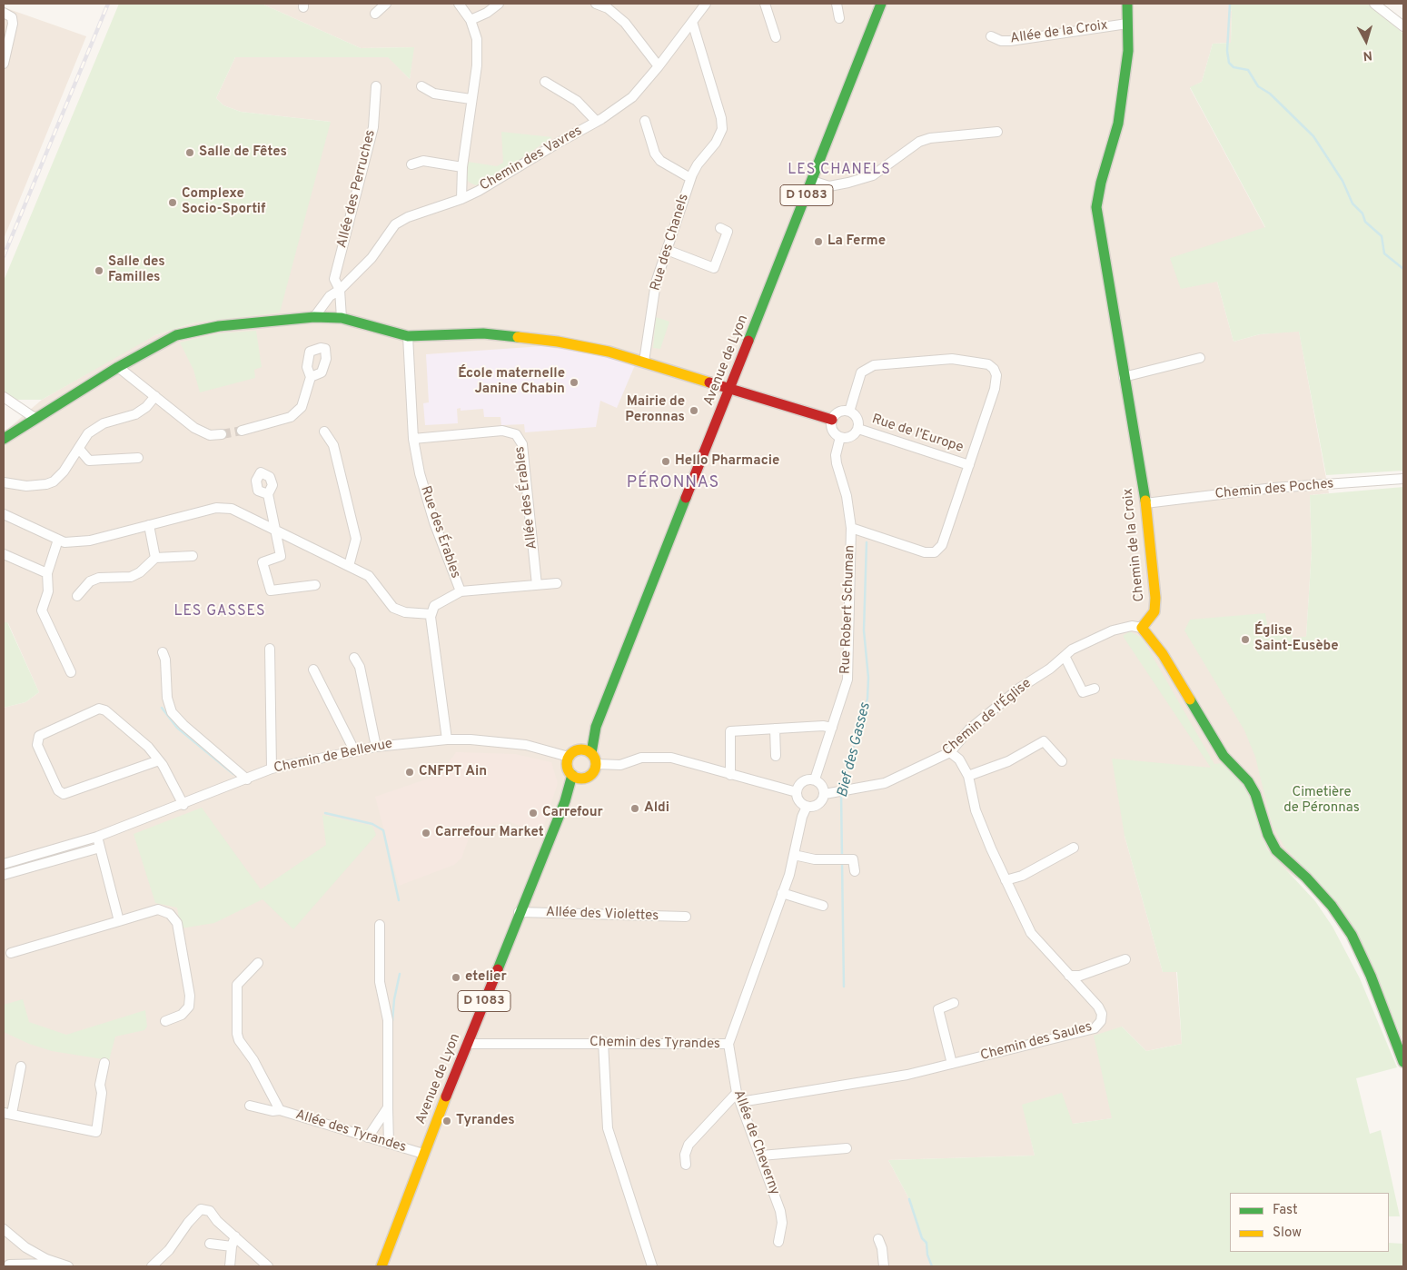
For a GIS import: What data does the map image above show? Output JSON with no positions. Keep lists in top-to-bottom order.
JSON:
{
  "streets": {
    "street": [
      "Allée de la Croix",
      "Chemin des Vavres",
      "Allée des Perruches",
      "D 1083",
      "Rue des Chanels",
      "Avenue de Lyon",
      "Rue de l'Europe",
      "Chemin des Poches",
      "Allée des Érables",
      "Rue des Érables",
      "Chemin de la Croix",
      "Rue Robert Schuman",
      "Chemin de l'Église",
      "Chemin de Bellevue",
      "Allée des Violettes",
      "Chemin des Saules",
      "Chemin des Tyrandes",
      "Allée des Tyrandes",
      "Allée de Cheverny"
    ]
  },
  "crossings": [
    ["Allée de la Croix", "Chemin de la Croix"],
    ["Chemin des Vavres", "Allée des Perruches"],
    ["Chemin des Vavres", "Rue des Chanels"],
    ["Avenue de Lyon", "Chemin de Bellevue"],
    ["Avenue de Lyon", "Allée des Violettes"],
    ["Avenue de Lyon", "Chemin des Tyrandes"],
    ["Avenue de Lyon", "Allée des Tyrandes"],
    ["Rue de l'Europe", "Rue Robert Schuman"],
    ["Chemin des Poches", "Chemin de la Croix"],
    ["Allée des Érables", "Rue des Érables"],
    ["Chemin de la Croix", "Chemin de l'Église"],
    ["Rue Robert Schuman", "Chemin de l'Église"],
    ["Rue Robert Schuman", "Chemin des Tyrandes"],
    ["Chemin de l'Église", "Chemin des Saules"],
    ["Chemin de l'Église", "Chemin des Tyrandes"],
    ["Chemin des Saules", "Allée de Cheverny"],
    ["Chemin des Tyrandes", "Allée de Cheverny"]
  ],
  "districts": ["LES CHANELS", "PÉRONNAS", "LES GASSES"],
  "water": ["Bief des Gasses"],
  "parks": ["Cimetière de Péronnas"],
  "places": [
    "Salle de Fêtes",
    "Complexe Socio-Sportif",
    "La Ferme",
    "Salle des Familles",
    "École maternelle Janine Chabin",
    "Mairie de Peronnas",
    "Hello Pharmacie",
    "Église Saint-Eusèbe",
    "CNFPT Ain",
    "Aldi",
    "Carrefour",
    "Carrefour Market",
    "etelier",
    "Tyrandes"
  ],
  "legend": ["Fast", "Slow"],
  "north": "bottom"
}
